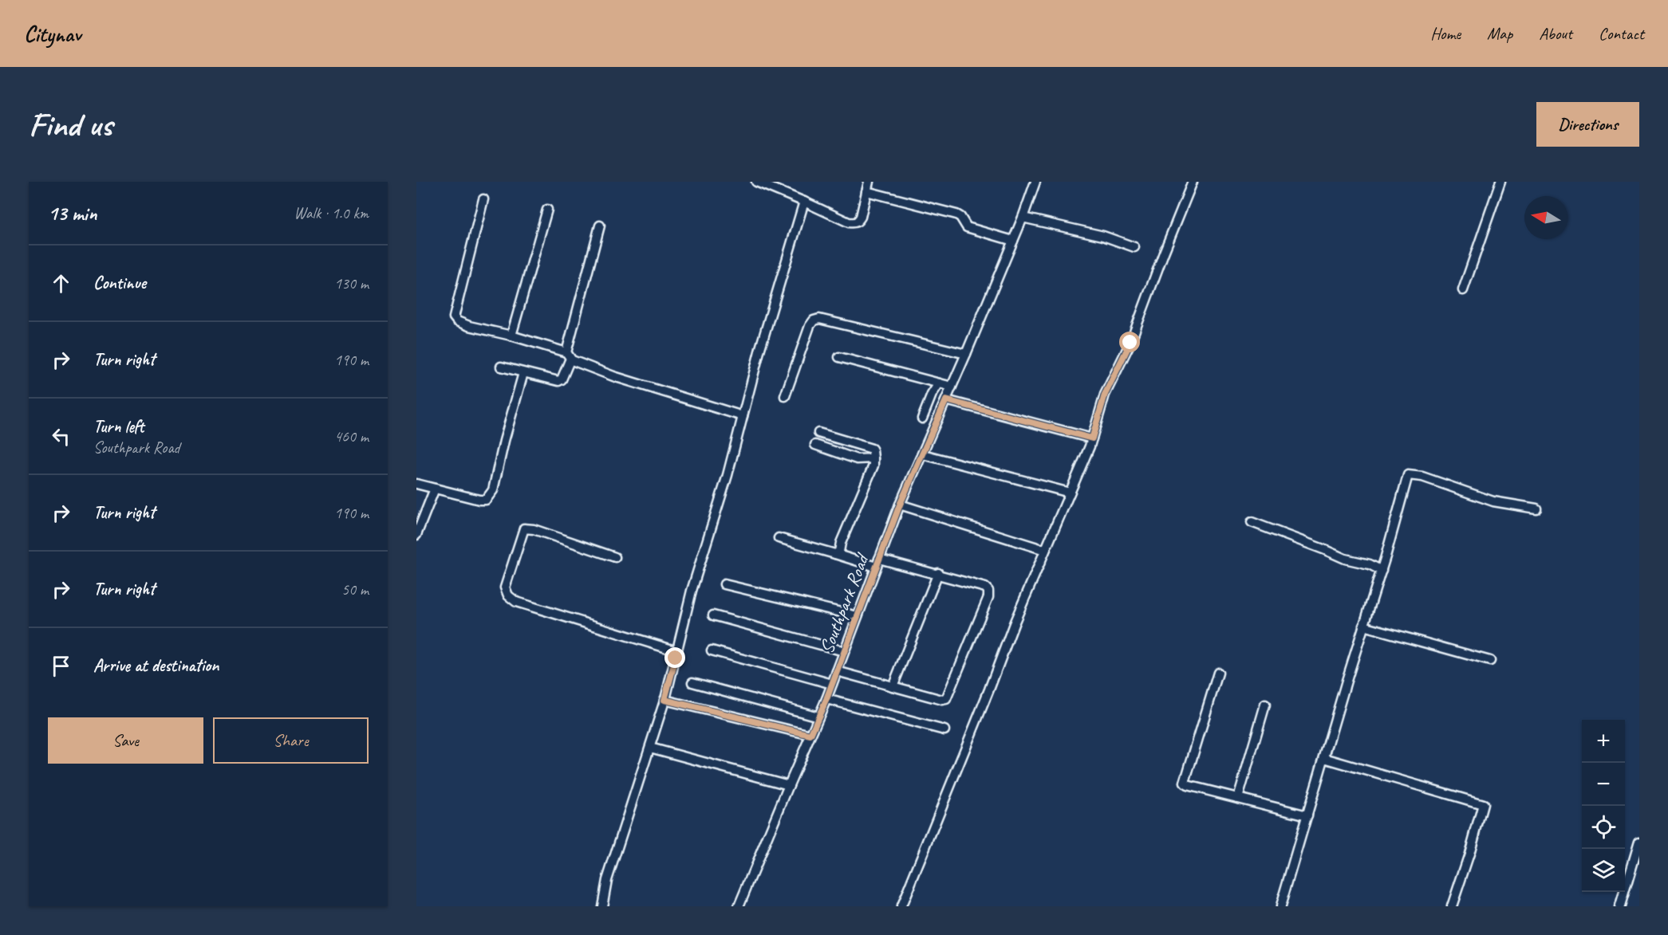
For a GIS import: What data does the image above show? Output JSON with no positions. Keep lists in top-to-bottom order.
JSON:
{
  "streets": {
    "street": ["Southpark Road"]
  },
  "north": "left",
  "page": {
    "header": "Citynav",
    "nav": [
      "Home",
      "Map",
      "About",
      "Contact"
    ],
    "buttons": [
      "Directions",
      ["Save", "Share"]
    ],
    "title": "Find us",
    "heading": ["13 min", "Walk · 1.0 km"],
    "list": [
      ["Continue", "130 m"],
      ["Turn right", "190 m"],
      ["Turn left", "Southpark Road", "460 m"],
      ["Turn right", "190 m"],
      ["Turn right", "50 m"],
      "Arrive at destination"
    ],
    "map_buttons": ["+", "−"]
  }
}
